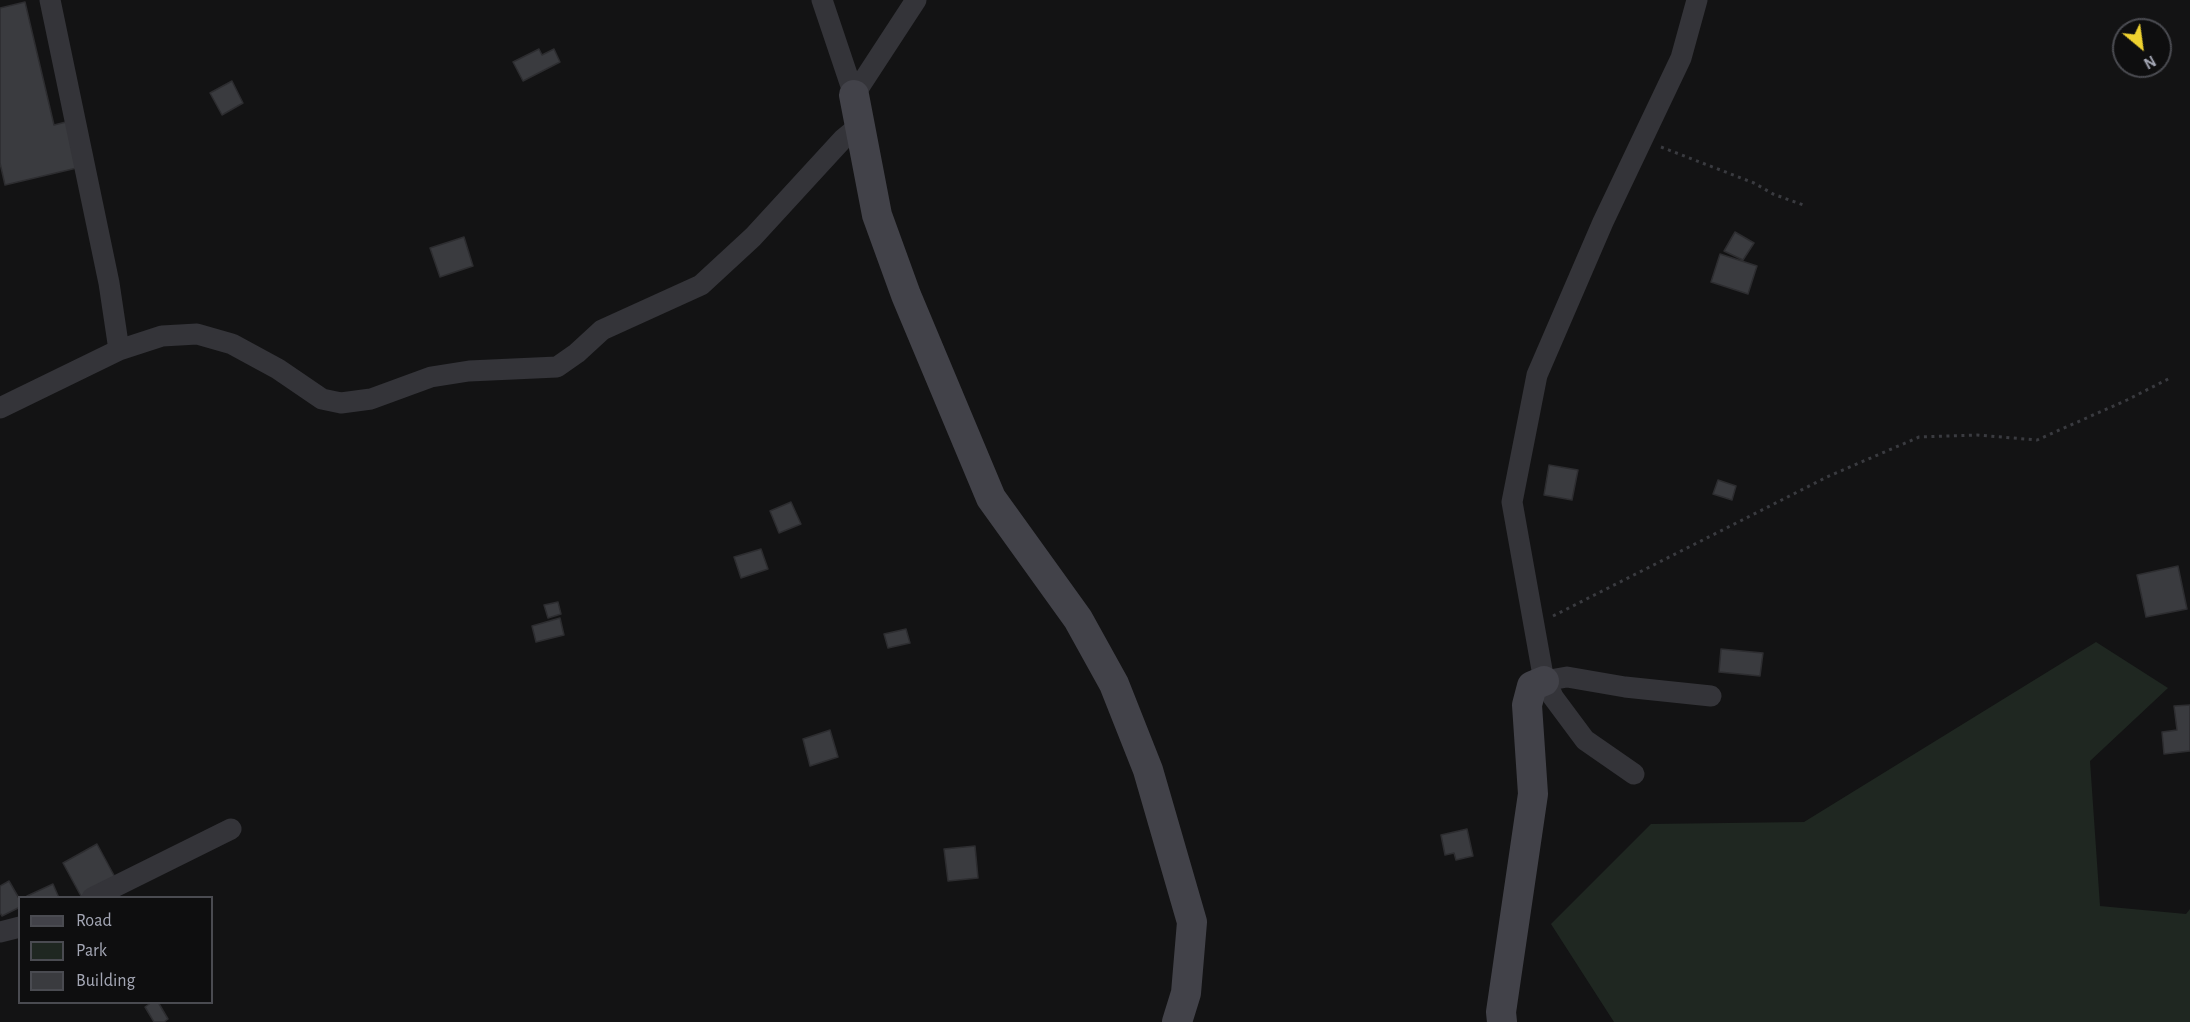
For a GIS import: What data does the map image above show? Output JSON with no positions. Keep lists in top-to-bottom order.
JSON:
{
  "legend": ["Road", "Park", "Building"],
  "north": "bottom right"
}
